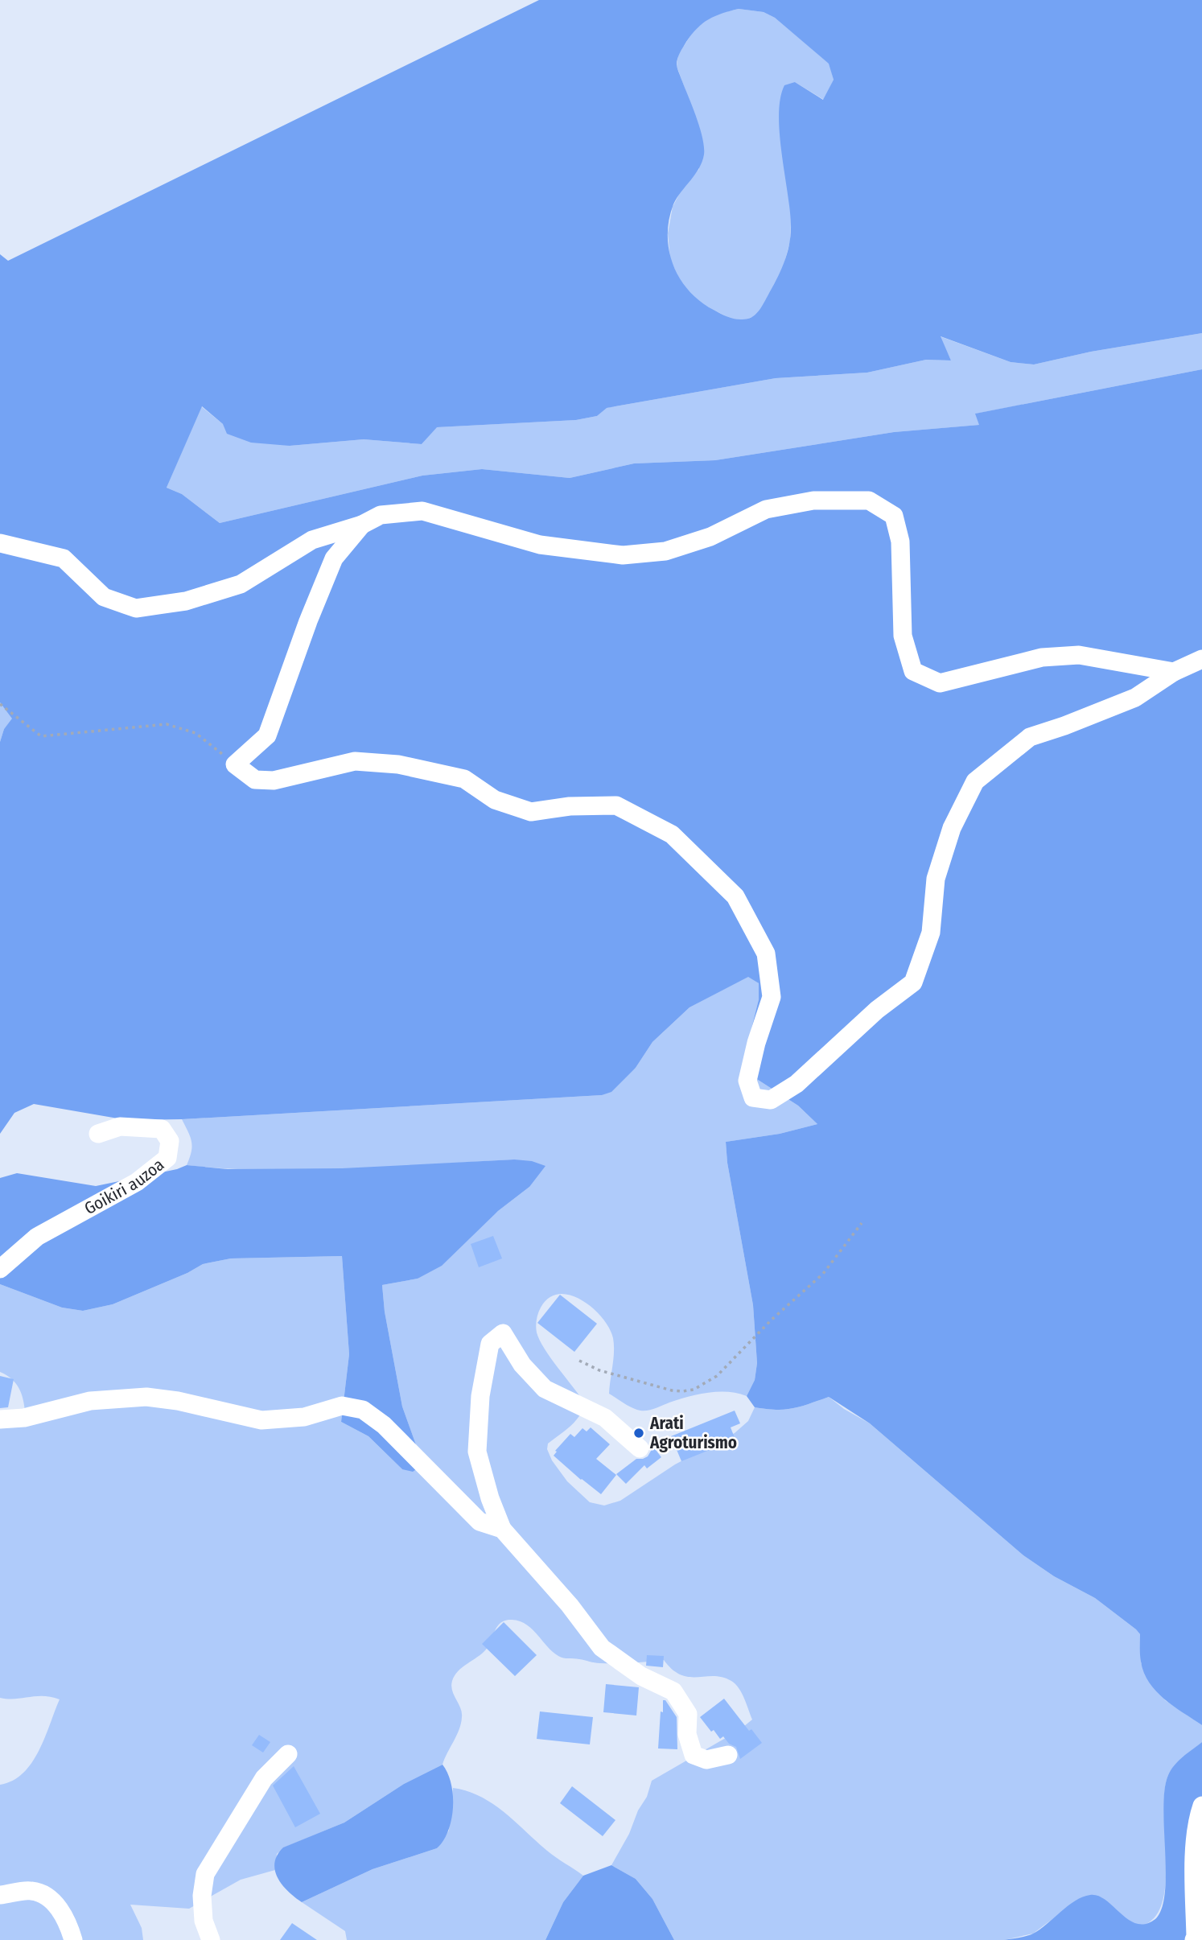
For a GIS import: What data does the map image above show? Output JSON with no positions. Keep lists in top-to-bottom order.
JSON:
{
  "streets": {
    "street": ["Goikiri auzoa"]
  },
  "places": ["Arati Agroturismo"]
}
